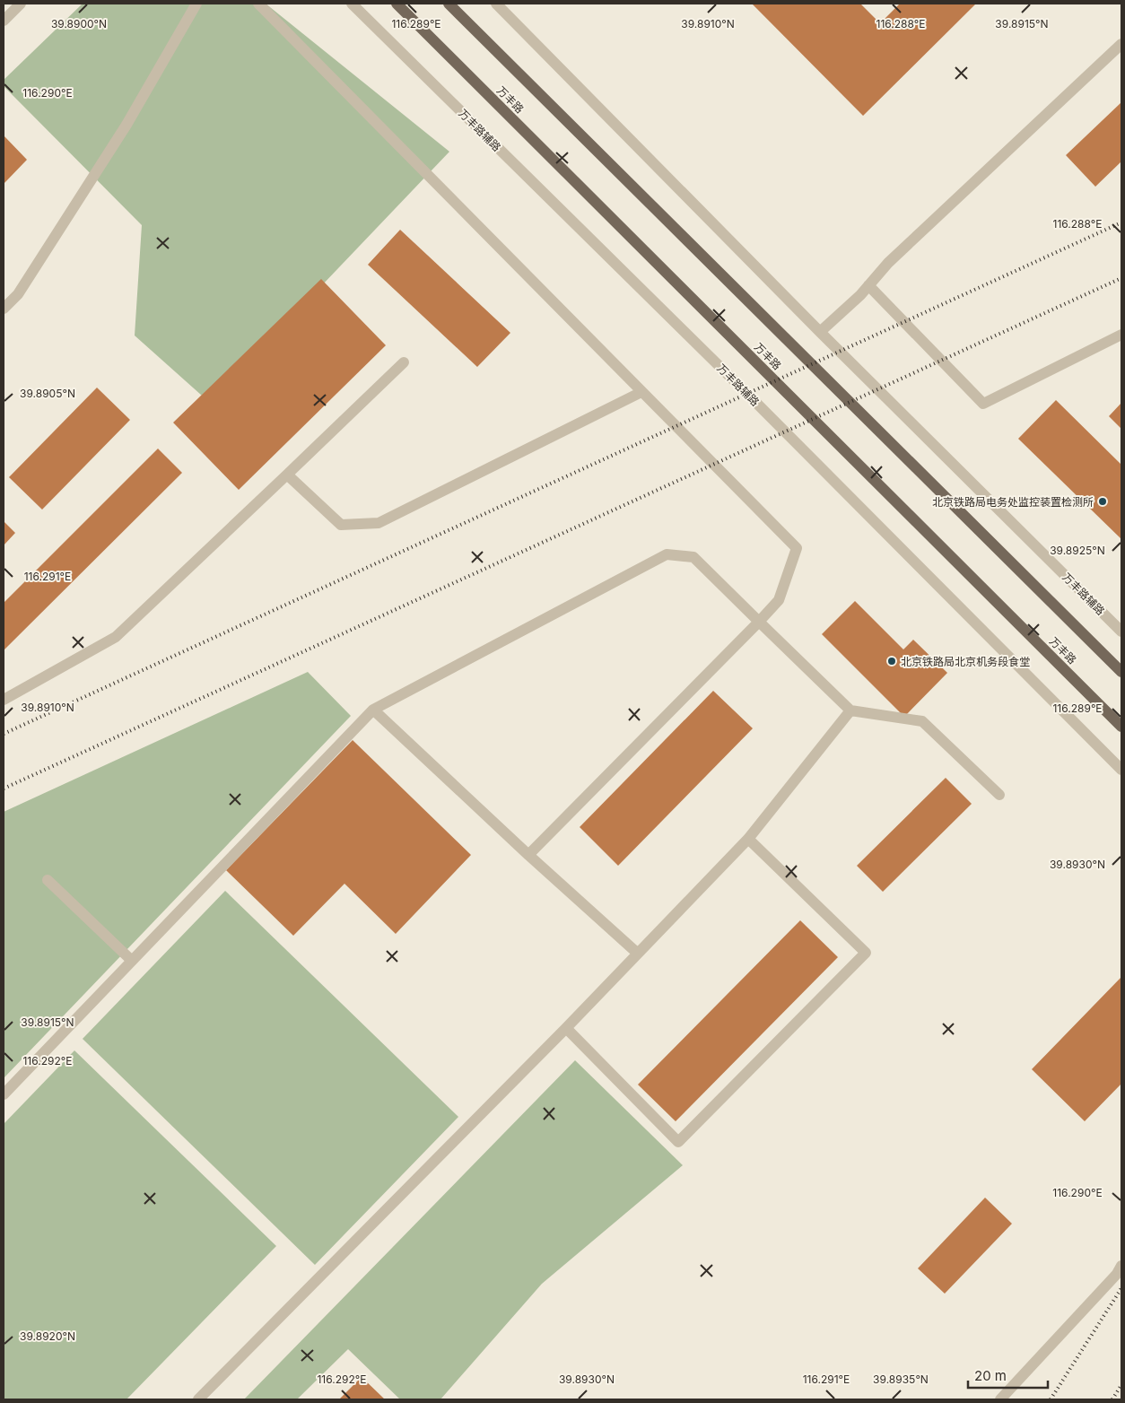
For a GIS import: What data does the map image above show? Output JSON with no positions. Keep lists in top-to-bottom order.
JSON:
{
  "streets": {
    "main road": ["万丰路"],
    "street": ["万丰路辅路"]
  },
  "places": ["北京铁路局电务处监控装置检测所", "北京铁路局北京机务段食堂"],
  "scale_bar": "20 m",
  "coordinates": [
    "39.8900°N",
    "116.289°E",
    "39.8910°N",
    "116.288°E",
    "39.8915°N",
    "116.290°E",
    "39.8905°N",
    "39.8925°N",
    "116.291°E",
    "39.8930°N",
    "116.292°E",
    "39.8920°N",
    "39.8935°N"
  ]
}
